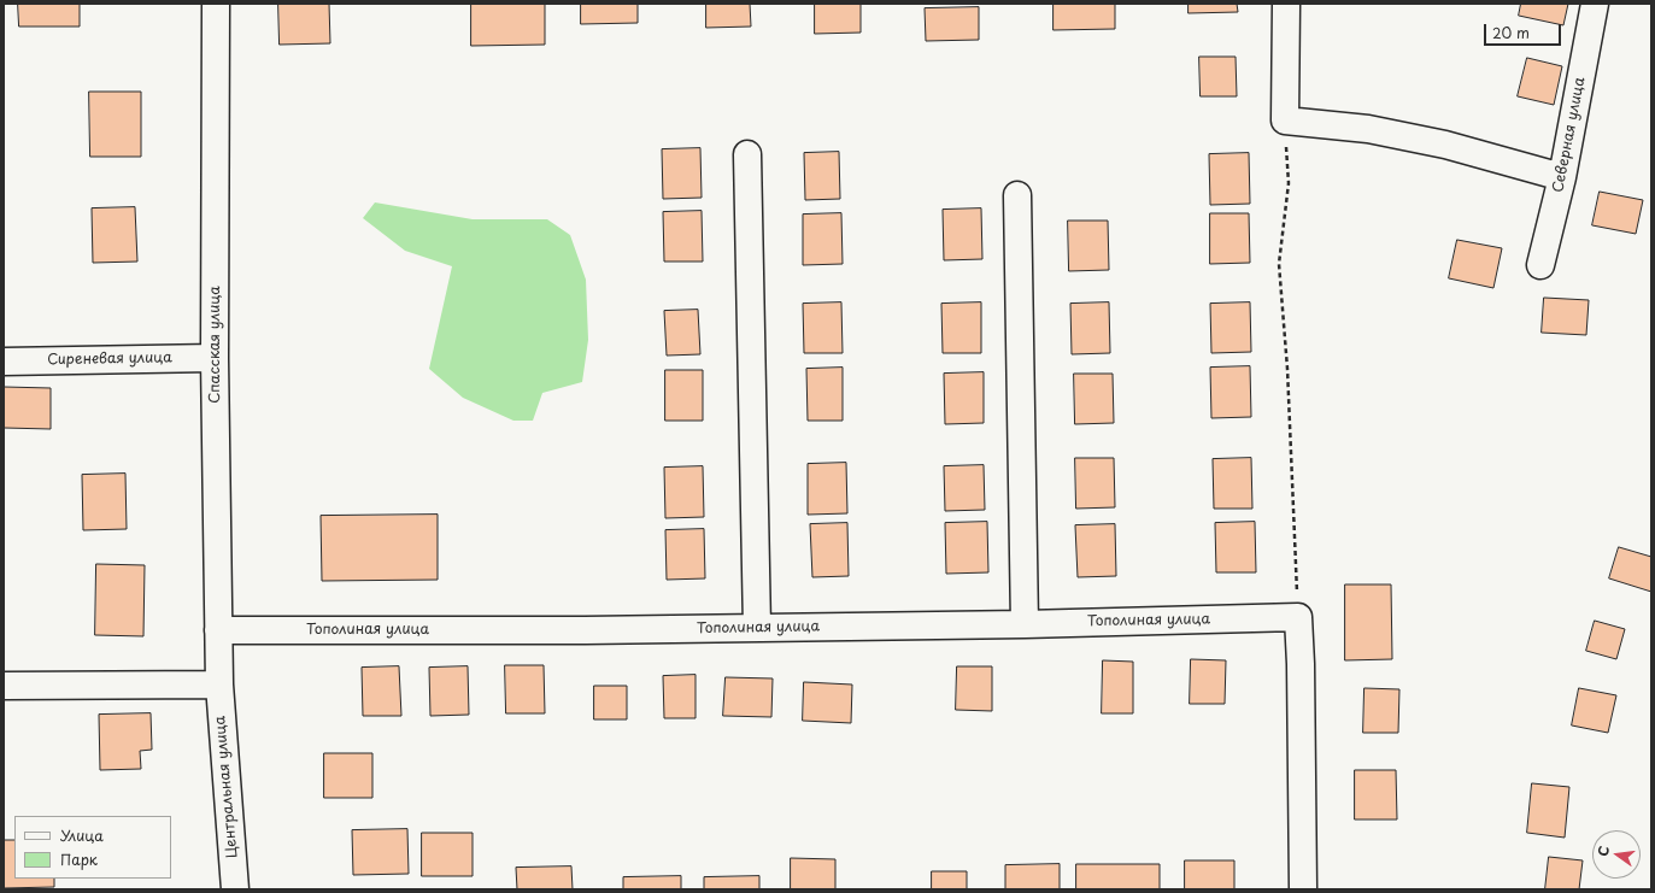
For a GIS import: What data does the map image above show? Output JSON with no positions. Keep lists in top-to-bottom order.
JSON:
{
  "streets": {
    "street": [
      "Северная улица",
      "Спасская улица",
      "Сиреневая улица",
      "Тополиная улица",
      "Центральная улица"
    ]
  },
  "crossings": [
    ["Спасская улица", "Сиреневая улица"],
    ["Спасская улица", "Тополиная улица"],
    ["Спасская улица", "Центральная улица"]
  ],
  "legend": ["Улица", "Парк"],
  "scale_bar": "20 m",
  "north": "left"
}
